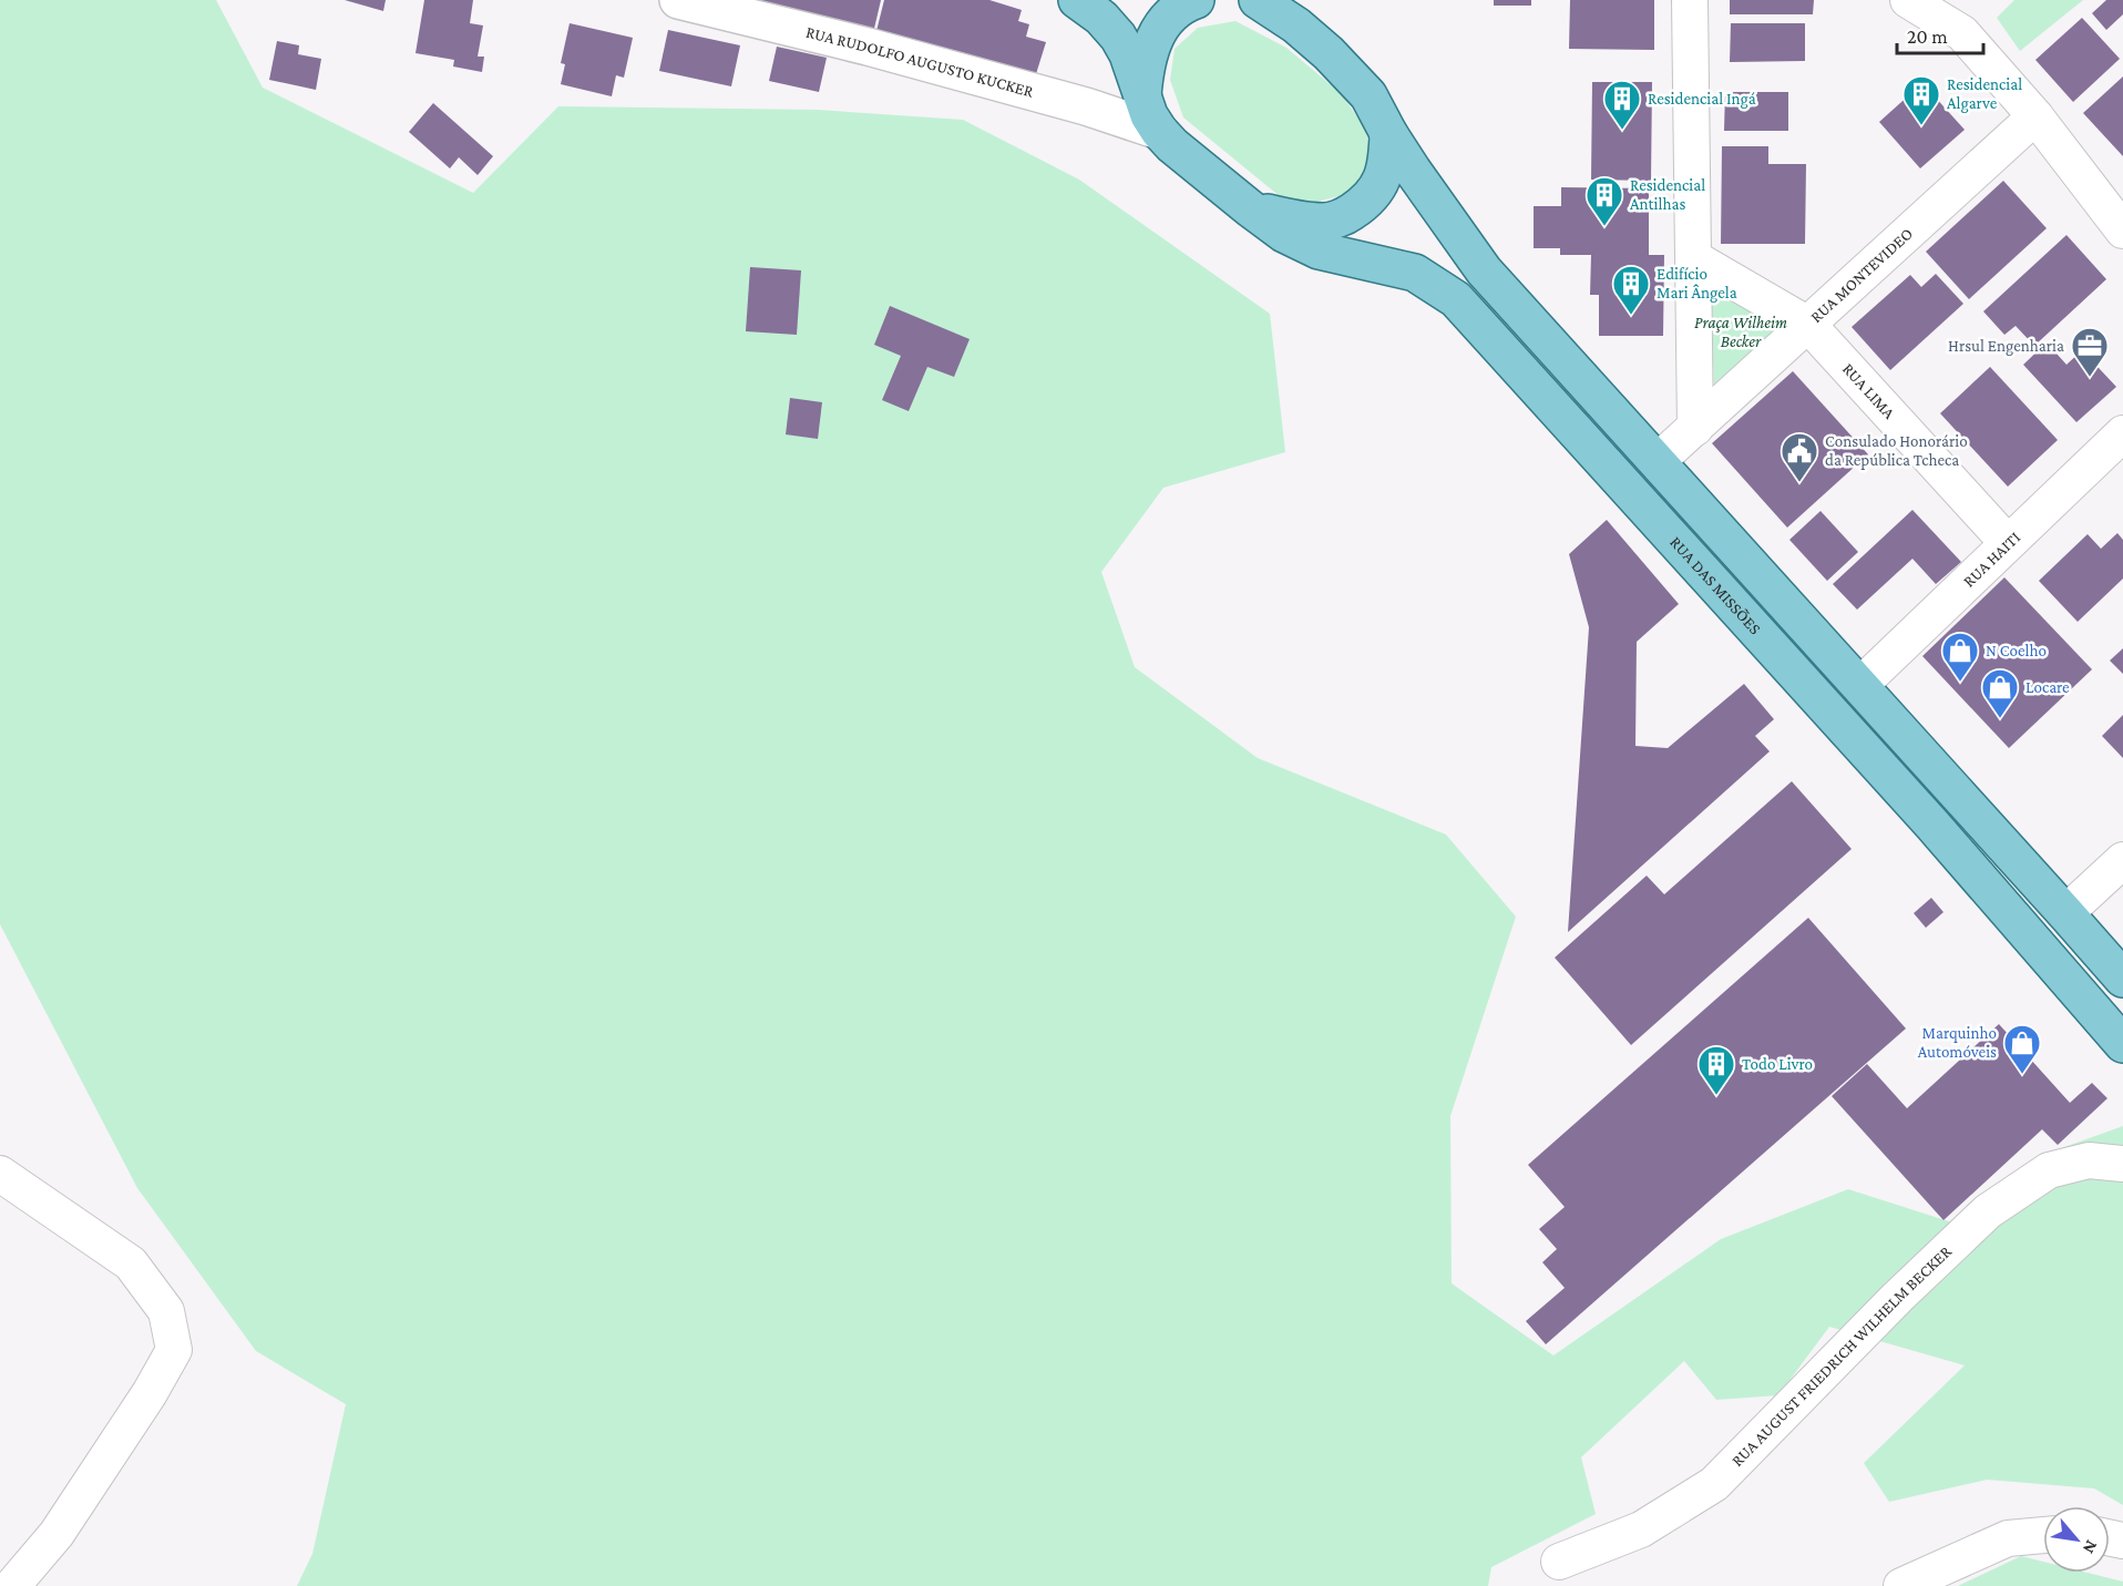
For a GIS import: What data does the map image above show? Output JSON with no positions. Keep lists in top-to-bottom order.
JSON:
{
  "streets": {
    "main road": ["RUA DAS MISSÕES"],
    "street": [
      "RUA RUDOLFO AUGUSTO KUCKER",
      "RUA MONTEVIDEO",
      "RUA LIMA",
      "RUA HAITI",
      "RUA AUGUST FRIEDRICH WILHELM BECKER"
    ]
  },
  "crossings": [
    ["RUA RUDOLFO AUGUSTO KUCKER", "RUA DAS MISSÕES"],
    ["RUA MONTEVIDEO", "RUA LIMA"],
    ["RUA LIMA", "RUA HAITI"]
  ],
  "parks": ["Praça Wilheim Becker"],
  "places": {
    "building": [
      "Residencial Algarve",
      "Residencial Ingá",
      "Residencial Antilhas",
      "Edifício Mari Ângela",
      "Todo Livro"
    ],
    "office": ["Hrsul Engenharia"],
    "public building": ["Consulado Honorário da República Tcheca"],
    "shop": ["N Coelho", "Locare", "Marquinho Automóveis"]
  },
  "scale_bar": "20 m",
  "north": "bottom right"
}
